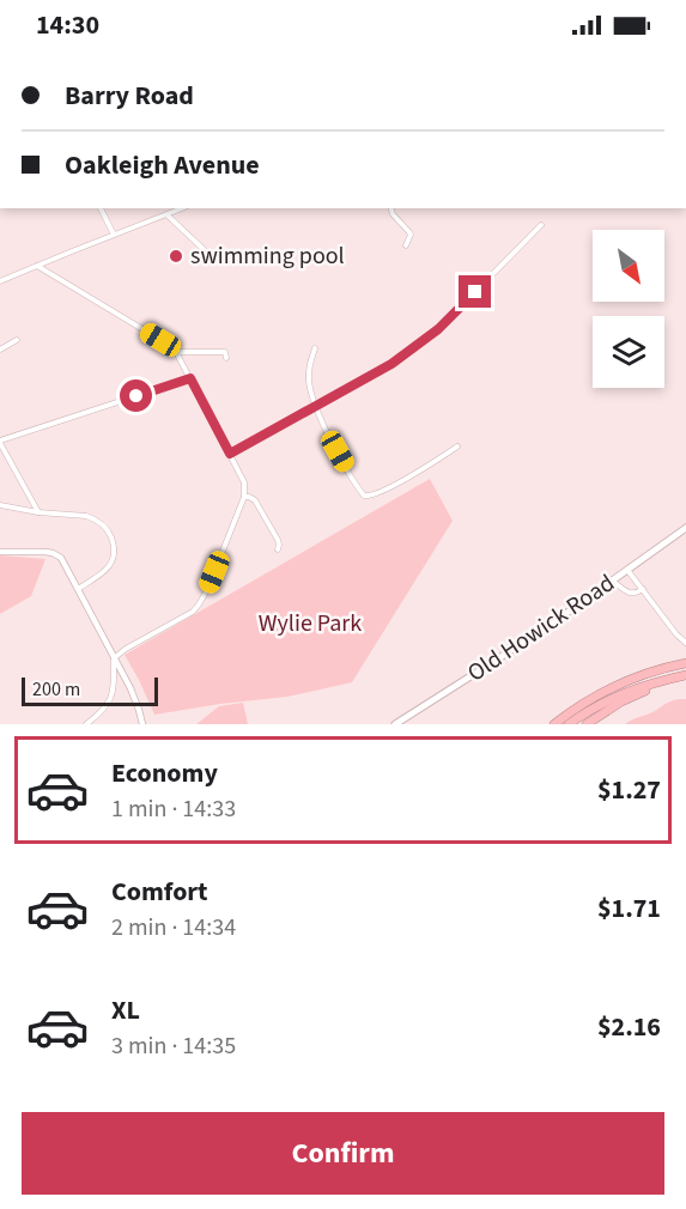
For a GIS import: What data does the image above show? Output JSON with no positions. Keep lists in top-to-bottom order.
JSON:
{
  "streets": {
    "main road": ["Old Howick Road"]
  },
  "parks": ["Wylie Park"],
  "places": ["swimming pool"],
  "scale_bar": "200 m",
  "north": "bottom right",
  "page": {
    "status": "14:30",
    "banner": ["Barry Road", "Oakleigh Avenue"],
    "scale": "200 m",
    "list": [
      {
        "name": "Economy",
        "note": "1 min · 14:33",
        "value": "$1.27"
      },
      {
        "name": "Comfort",
        "note": "2 min · 14:34",
        "value": "$1.71"
      },
      {
        "name": "XL",
        "note": "3 min · 14:35",
        "value": "$2.16"
      }
    ],
    "buttons": "Confirm"
  }
}
